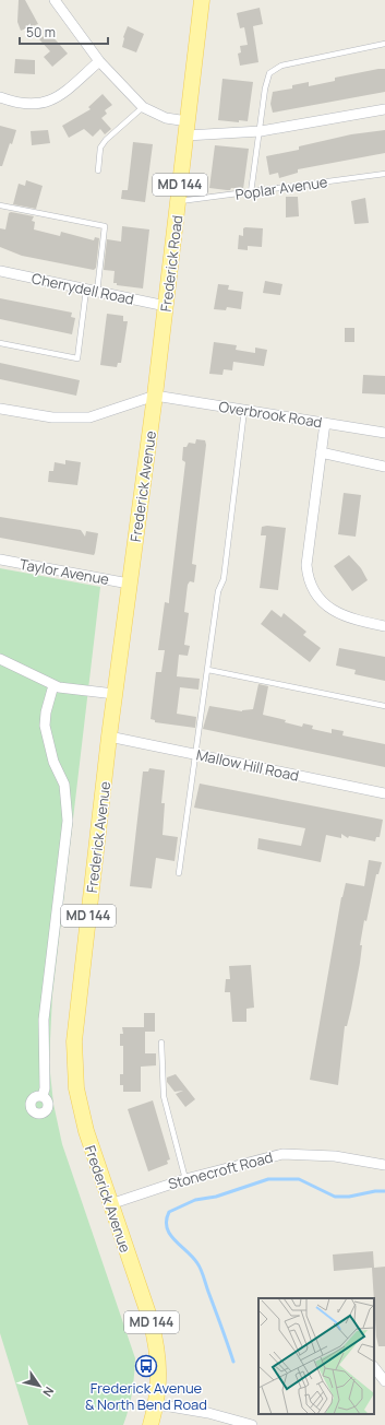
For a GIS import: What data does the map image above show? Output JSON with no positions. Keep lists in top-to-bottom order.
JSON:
{
  "streets": {
    "main road": ["MD 144", "Frederick Road", "Frederick Avenue"],
    "street": [
      "Cherrydell Road",
      "Overbrook Road",
      "Taylor Avenue",
      "Mallow Hill Road",
      "Stonecroft Road"
    ],
    "lane": ["Poplar Avenue"]
  },
  "crossings": [
    ["Poplar Avenue", "Frederick Road"],
    ["Frederick Road", "Cherrydell Road"],
    ["Frederick Road", "Overbrook Road"],
    ["Frederick Road", "Frederick Avenue"],
    ["Overbrook Road", "Frederick Avenue"],
    ["Frederick Avenue", "Taylor Avenue"],
    ["Frederick Avenue", "Mallow Hill Road"],
    ["Frederick Avenue", "Stonecroft Road"]
  ],
  "places": {
    "bus stop": ["Frederick Avenue & North Bend Road"]
  },
  "scale_bar": "50 m",
  "north": "bottom right"
}
